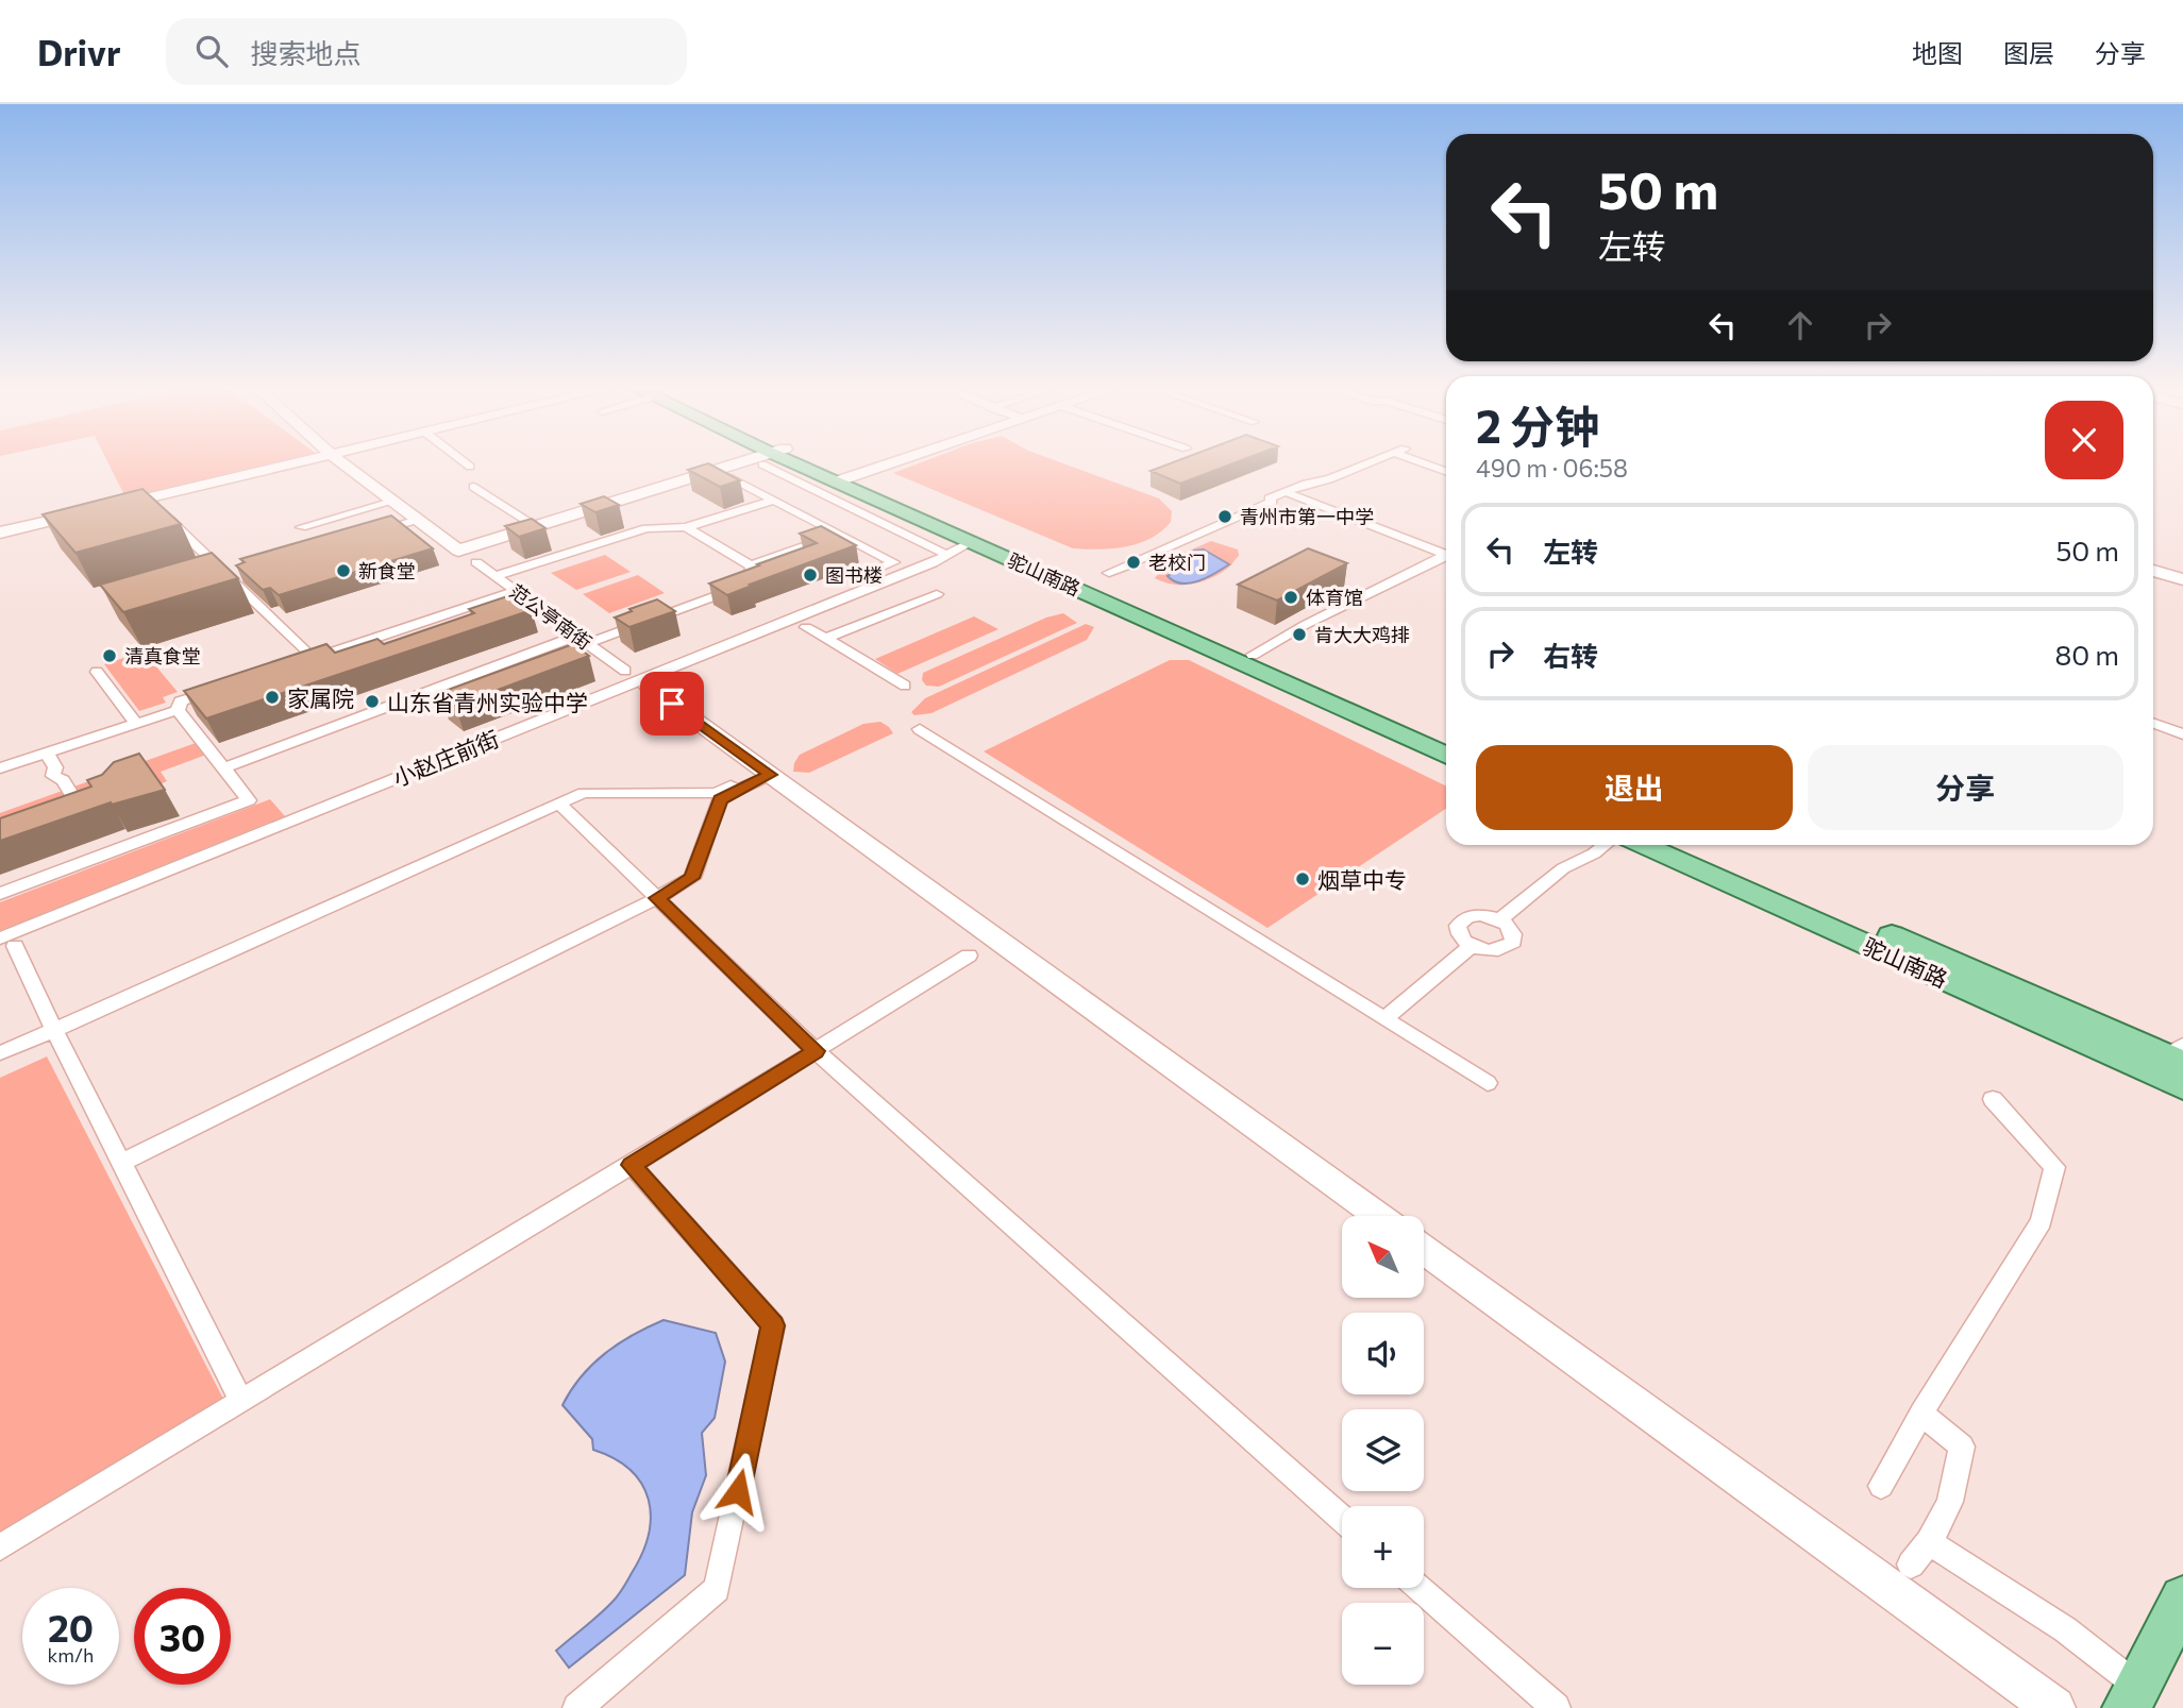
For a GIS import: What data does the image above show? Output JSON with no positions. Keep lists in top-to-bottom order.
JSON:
{
  "streets": {
    "main road": ["驼山南路"],
    "street": ["范公亭南街", "小赵庄前街"]
  },
  "crossings": [
    ["驼山南路", "小赵庄前街"],
    ["范公亭南街", "小赵庄前街"]
  ],
  "places": [
    "青州市第一中学",
    "老校门",
    "新食堂",
    "图书楼",
    "体育馆",
    "肯大大鸡排",
    "清真食堂",
    "家属院",
    "山东省青州实验中学",
    "烟草中专"
  ],
  "north": "top left",
  "page": {
    "header": "Drivr",
    "search": "搜索地点",
    "nav": ["地图", "图层", "分享"],
    "turn": ["50 m", "左转"],
    "heading": ["2 分钟", "490 m · 06:58"],
    "list": [
      {
        "name": "左转",
        "value": "50 m"
      },
      {
        "name": "右转",
        "value": "80 m"
      }
    ],
    "buttons": ["退出", "分享"],
    "map_buttons": ["+", "−"],
    "speed": "20 km/h",
    "limit": "30"
  }
}
